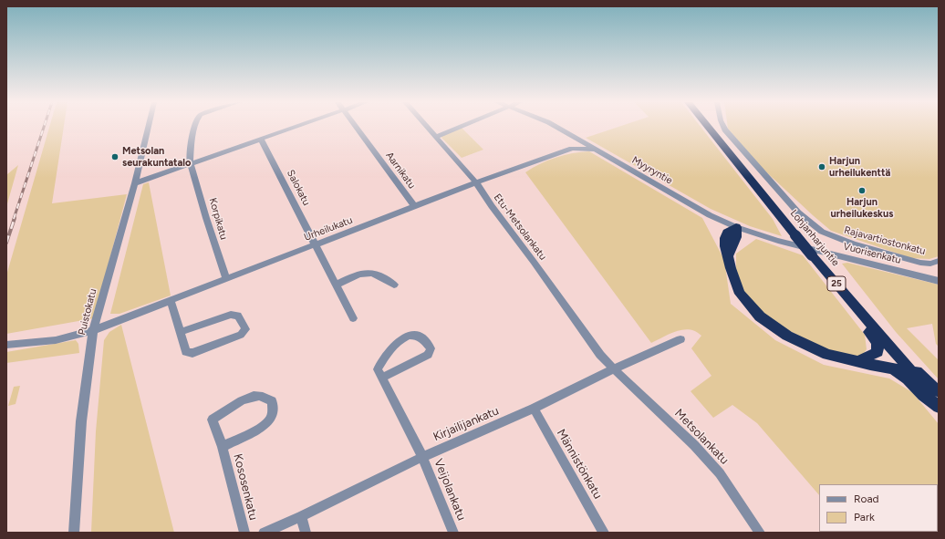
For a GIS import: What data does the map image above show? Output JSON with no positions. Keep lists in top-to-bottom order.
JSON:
{
  "streets": {
    "highway": ["Lohjanharjuntie", "25"],
    "street": [
      "Aarnikatu",
      "Myyryntie",
      "Salokatu",
      "Korpikatu",
      "Etu-Metsolankatu",
      "Urheilukatu",
      "Rajavartiostonkatu",
      "Vuorisenkatu",
      "Puistokatu",
      "Kirjailijankatu",
      "Metsolankatu",
      "Männistönkatu",
      "Kososenkatu",
      "Veijolankatu"
    ]
  },
  "crossings": [
    ["Aarnikatu", "Urheilukatu"],
    ["Myyryntie", "Urheilukatu"],
    ["Myyryntie", "Vuorisenkatu"],
    ["Salokatu", "Urheilukatu"],
    ["Korpikatu", "Urheilukatu"],
    ["Etu-Metsolankatu", "Urheilukatu"],
    ["Etu-Metsolankatu", "Kirjailijankatu"],
    ["Etu-Metsolankatu", "Metsolankatu"],
    ["Urheilukatu", "Puistokatu"],
    ["Kirjailijankatu", "Metsolankatu"],
    ["Kirjailijankatu", "Männistönkatu"],
    ["Kirjailijankatu", "Veijolankatu"]
  ],
  "places": ["Metsolan seurakuntatalo", "Harjun urheilukenttä", "Harjun urheilukeskus"],
  "legend": ["Road", "Park"]
}
